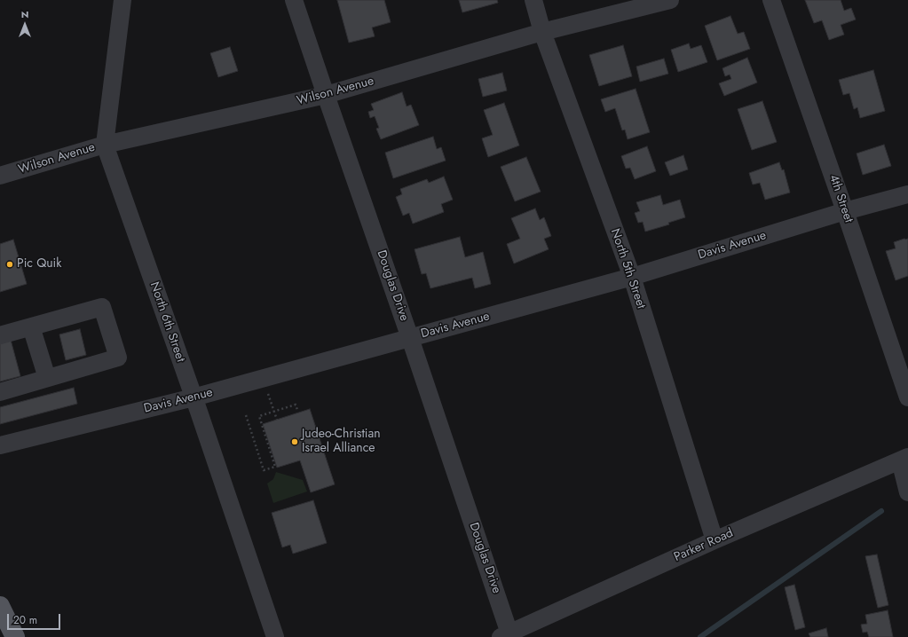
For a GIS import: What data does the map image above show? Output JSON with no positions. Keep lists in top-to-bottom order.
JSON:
{
  "streets": {
    "street": [
      "Wilson Avenue",
      "4th Street",
      "Davis Avenue",
      "North 5th Street",
      "Douglas Drive",
      "North 6th Street",
      "Parker Road"
    ]
  },
  "crossings": [
    ["Wilson Avenue", "North 5th Street"],
    ["Wilson Avenue", "Douglas Drive"],
    ["Wilson Avenue", "North 6th Street"],
    ["4th Street", "Davis Avenue"],
    ["Davis Avenue", "North 5th Street"],
    ["Davis Avenue", "Douglas Drive"],
    ["Davis Avenue", "North 6th Street"],
    ["North 5th Street", "Parker Road"],
    ["Douglas Drive", "Parker Road"]
  ],
  "places": ["Pic Quik", "Judeo-Christian Israel Alliance"],
  "scale_bar": "20 m",
  "north": "top"
}
